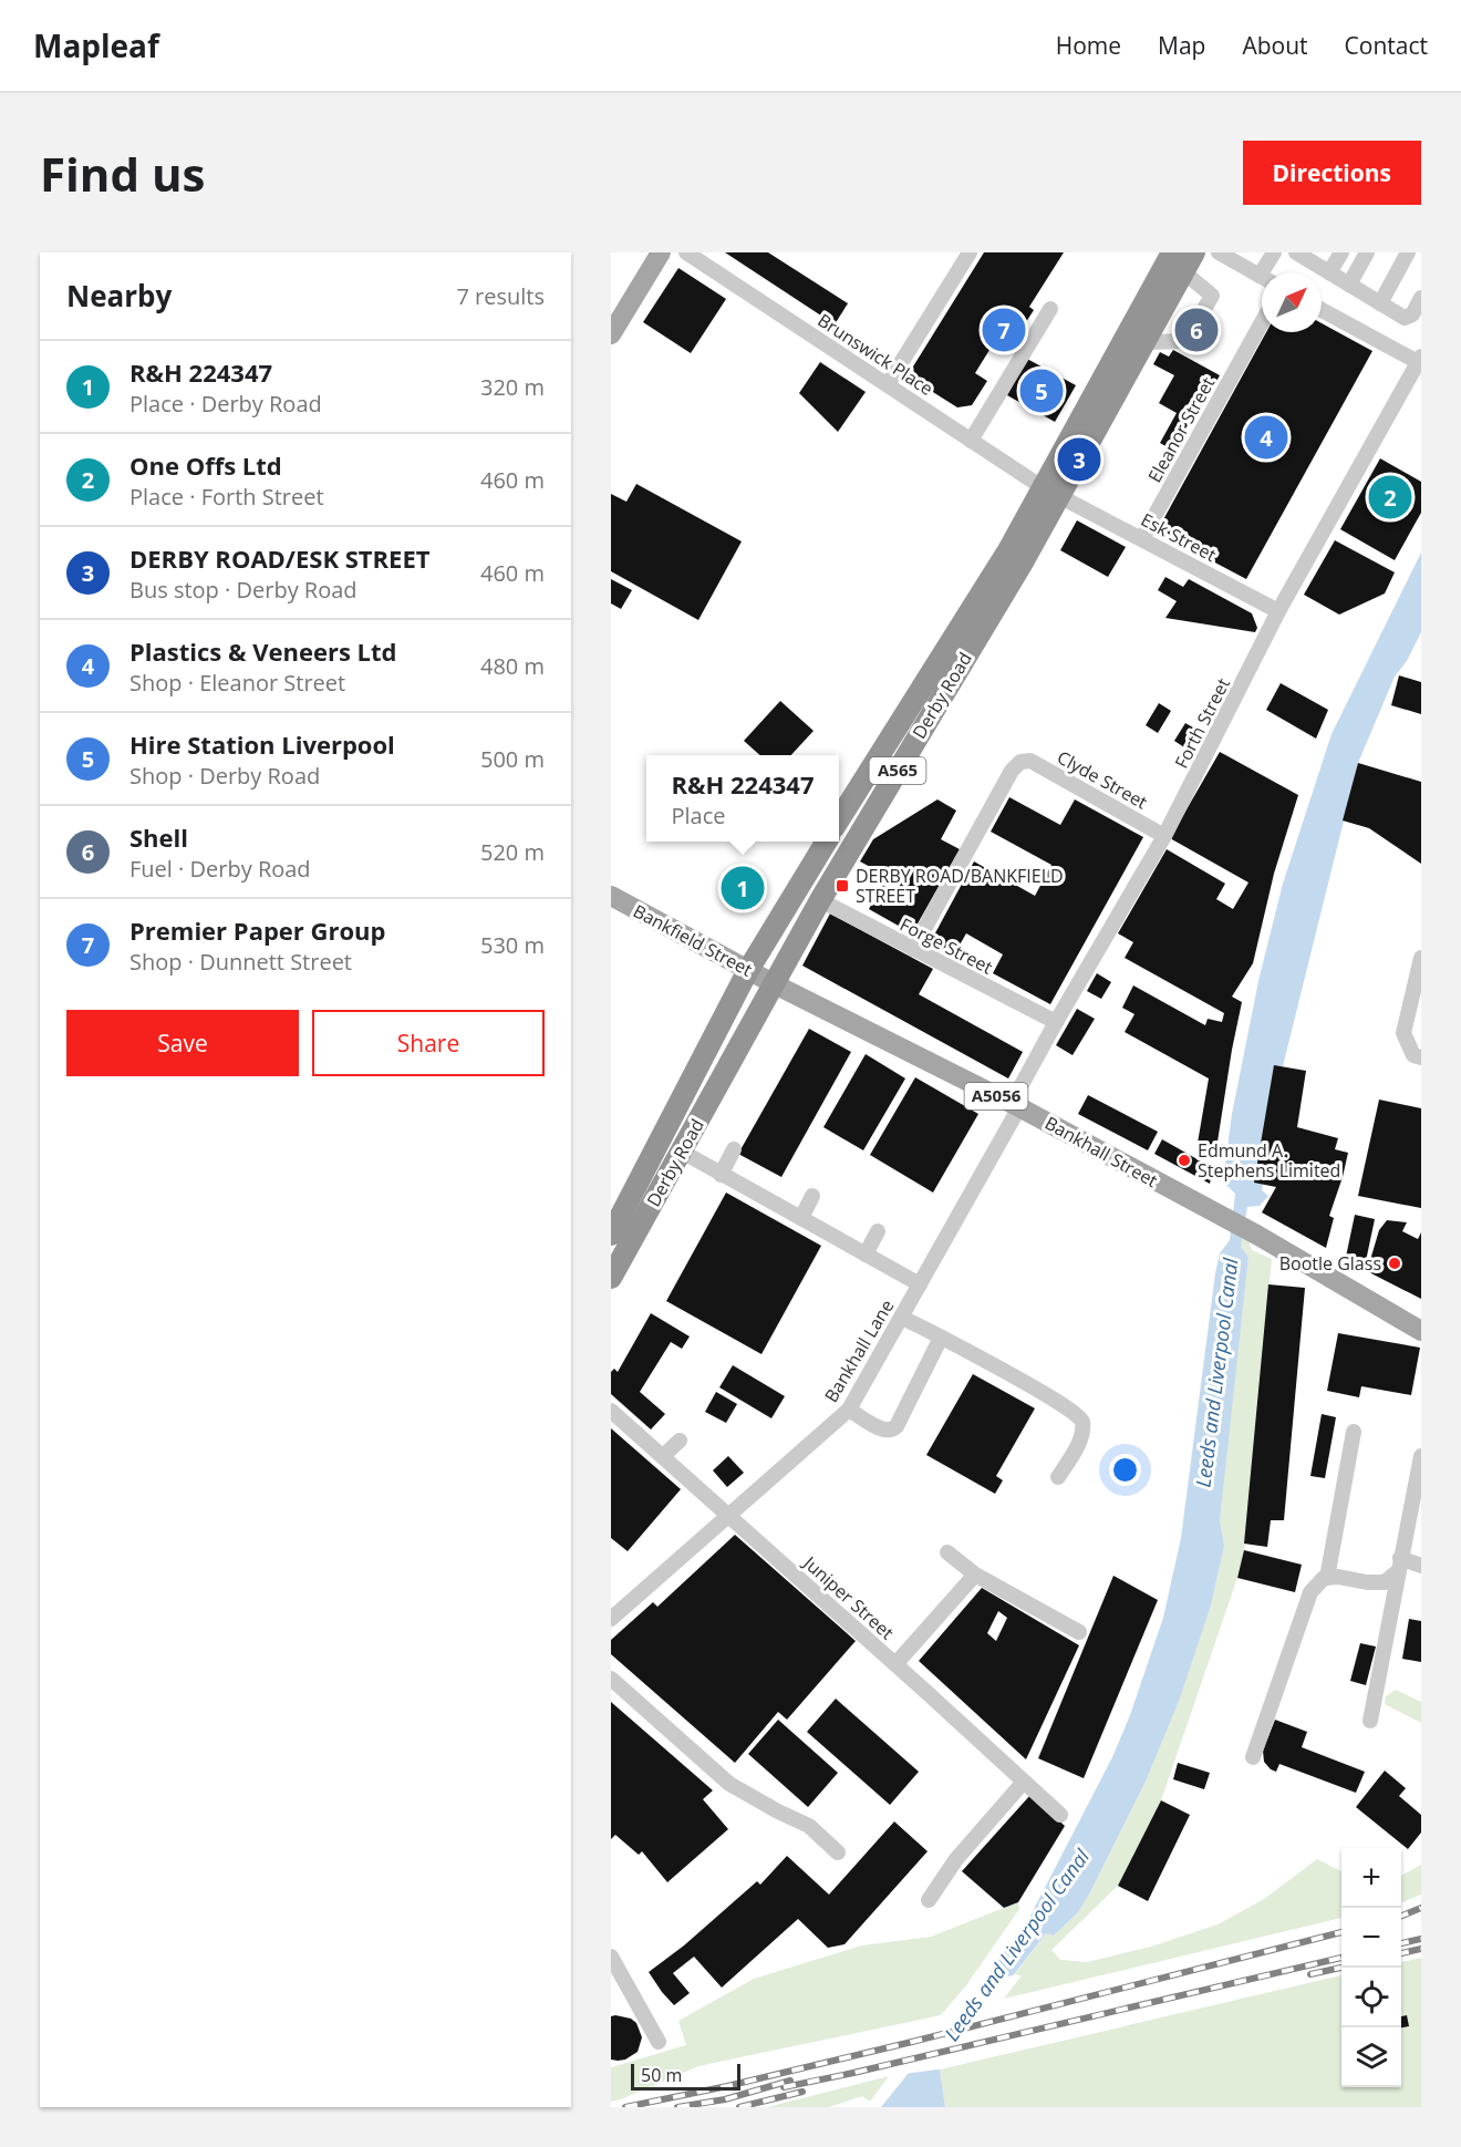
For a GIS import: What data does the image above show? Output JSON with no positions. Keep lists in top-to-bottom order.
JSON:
{
  "streets": {
    "highway": ["Derby Road", "A565"],
    "main road": ["Bankfield Street", "A5056", "Bankhall Street"],
    "street": [
      "Brunswick Place",
      "Eleanor Street",
      "Esk Street",
      "Forth Street",
      "Clyde Street",
      "Forge Street",
      "Bankhall Lane",
      "Juniper Street"
    ]
  },
  "crossings": [
    ["Brunswick Place", "Esk Street"],
    ["Brunswick Place", "Derby Road"],
    ["Eleanor Street", "Esk Street"],
    ["Esk Street", "Derby Road"],
    ["Esk Street", "Forth Street"],
    ["Derby Road", "Bankfield Street"],
    ["Derby Road", "Forge Street"],
    ["Derby Road", "Bankhall Street"],
    ["Forth Street", "Clyde Street"],
    ["Forth Street", "Forge Street"],
    ["Forth Street", "Bankhall Street"],
    ["Forth Street", "Bankhall Lane"],
    ["Clyde Street", "Forge Street"],
    ["Bankfield Street", "Bankhall Street"],
    ["Bankhall Street", "Bankhall Lane"],
    ["Bankhall Lane", "Juniper Street"]
  ],
  "water": ["Leeds and Liverpool Canal"],
  "places": {
    "transit": ["DERBY ROAD/BANKFIELD STREET"],
    "other": ["Edmund A. Stephens Limited", "Bootle Glass"]
  },
  "scale_bar": "50 m",
  "north": "top right",
  "page": {
    "header": "Mapleaf",
    "nav": [
      "Home",
      "Map",
      "About",
      "Contact"
    ],
    "buttons": [
      "Directions",
      ["Save", "Share"]
    ],
    "title": "Find us",
    "heading": ["Nearby", "7 results"],
    "pins": [
      "6",
      "7",
      "5",
      "4",
      "3",
      "2",
      "1"
    ],
    "list": [
      {
        "mark": "1",
        "name": "R&H 224347",
        "note": "Place · Derby Road",
        "value": "320 m"
      },
      {
        "mark": "2",
        "name": "One Offs Ltd",
        "note": "Place · Forth Street",
        "value": "460 m"
      },
      {
        "mark": "3",
        "name": "DERBY ROAD/ESK STREET",
        "note": "Bus stop · Derby Road",
        "value": "460 m"
      },
      {
        "mark": "4",
        "name": "Plastics & Veneers Ltd",
        "note": "Shop · Eleanor Street",
        "value": "480 m"
      },
      {
        "mark": "5",
        "name": "Hire Station Liverpool",
        "note": "Shop · Derby Road",
        "value": "500 m"
      },
      {
        "mark": "6",
        "name": "Shell",
        "note": "Fuel · Derby Road",
        "value": "520 m"
      },
      {
        "mark": "7",
        "name": "Premier Paper Group",
        "note": "Shop · Dunnett Street",
        "value": "530 m"
      }
    ],
    "popup": ["R&H 224347", "Place"],
    "map_buttons": ["+", "−"],
    "scale": "50 m"
  }
}
